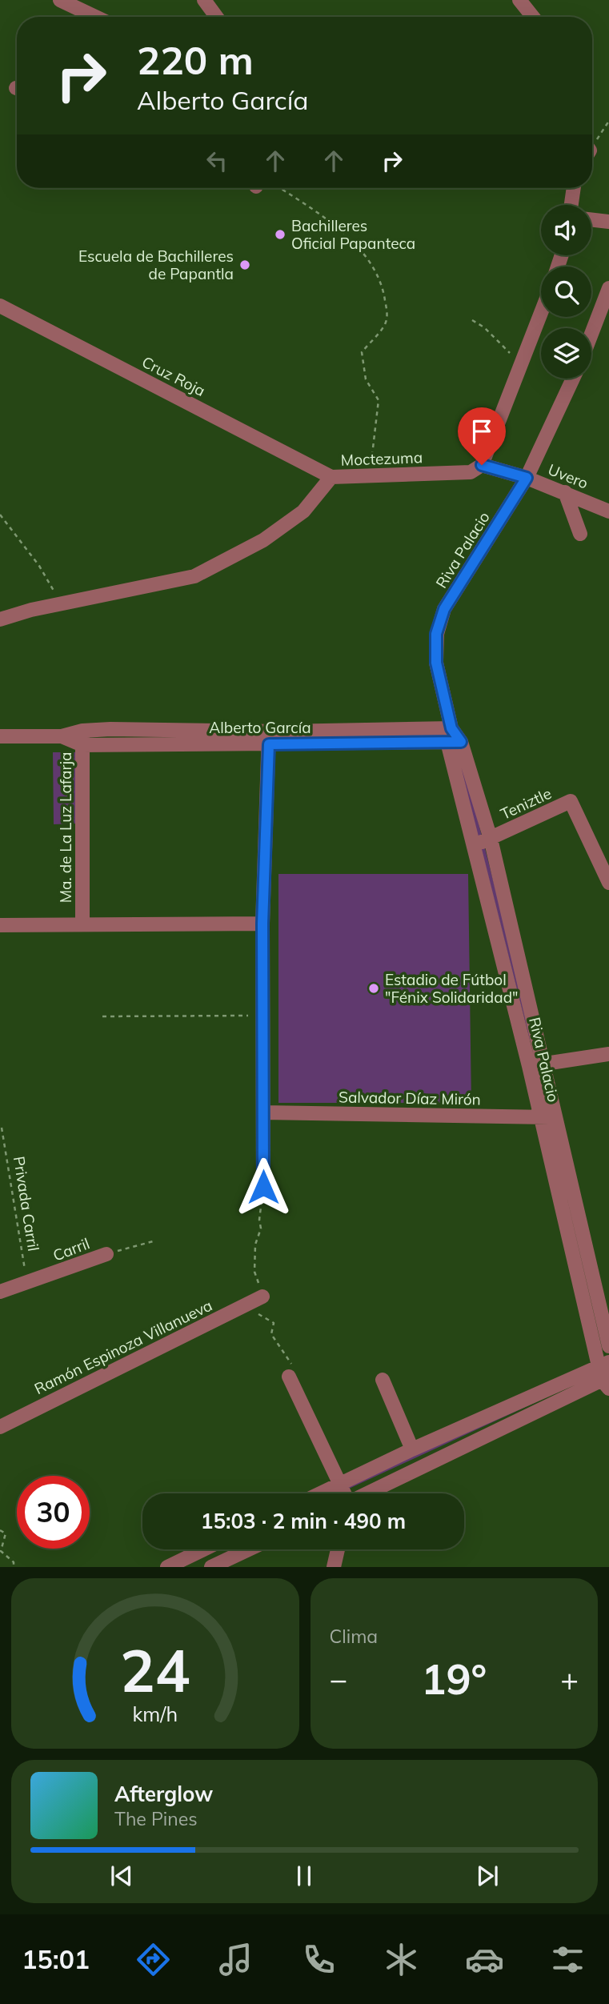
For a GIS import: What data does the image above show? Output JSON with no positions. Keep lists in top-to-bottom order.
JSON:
{
  "streets": {
    "street": [
      "Cruz Roja",
      "Moctezuma",
      "Uvero",
      "Riva Palacio",
      "Alberto García",
      "Teniztle",
      "Ma. de La Luz Lafarja",
      "Salvador Díaz Mirón",
      "Carril",
      "Ramón Espinoza Villanueva"
    ],
    "path": ["Privada Carril"]
  },
  "crossings": [
    ["Cruz Roja", "Moctezuma"],
    ["Moctezuma", "Uvero"],
    ["Uvero", "Riva Palacio"],
    ["Riva Palacio", "Alberto García"],
    ["Riva Palacio", "Teniztle"],
    ["Riva Palacio", "Salvador Díaz Mirón"],
    ["Alberto García", "Ma. de La Luz Lafarja"],
    ["Privada Carril", "Carril"]
  ],
  "places": ["Bachilleres Oficial Papanteca", "Escuela de Bachilleres de Papantla", "Estadio de Fútbol \"Fénix Solidaridad\""],
  "page": {
    "turn": ["220 m", "Alberto García"],
    "limit": "30",
    "trip": "15:03 · 2 min · 490 m",
    "tile": "Clima",
    "heat": ["−", "19°", "+"],
    "song": ["Afterglow", "The Pines"],
    "tabs": "15:01",
    "gauge": ["24", "km/h"]
  }
}
